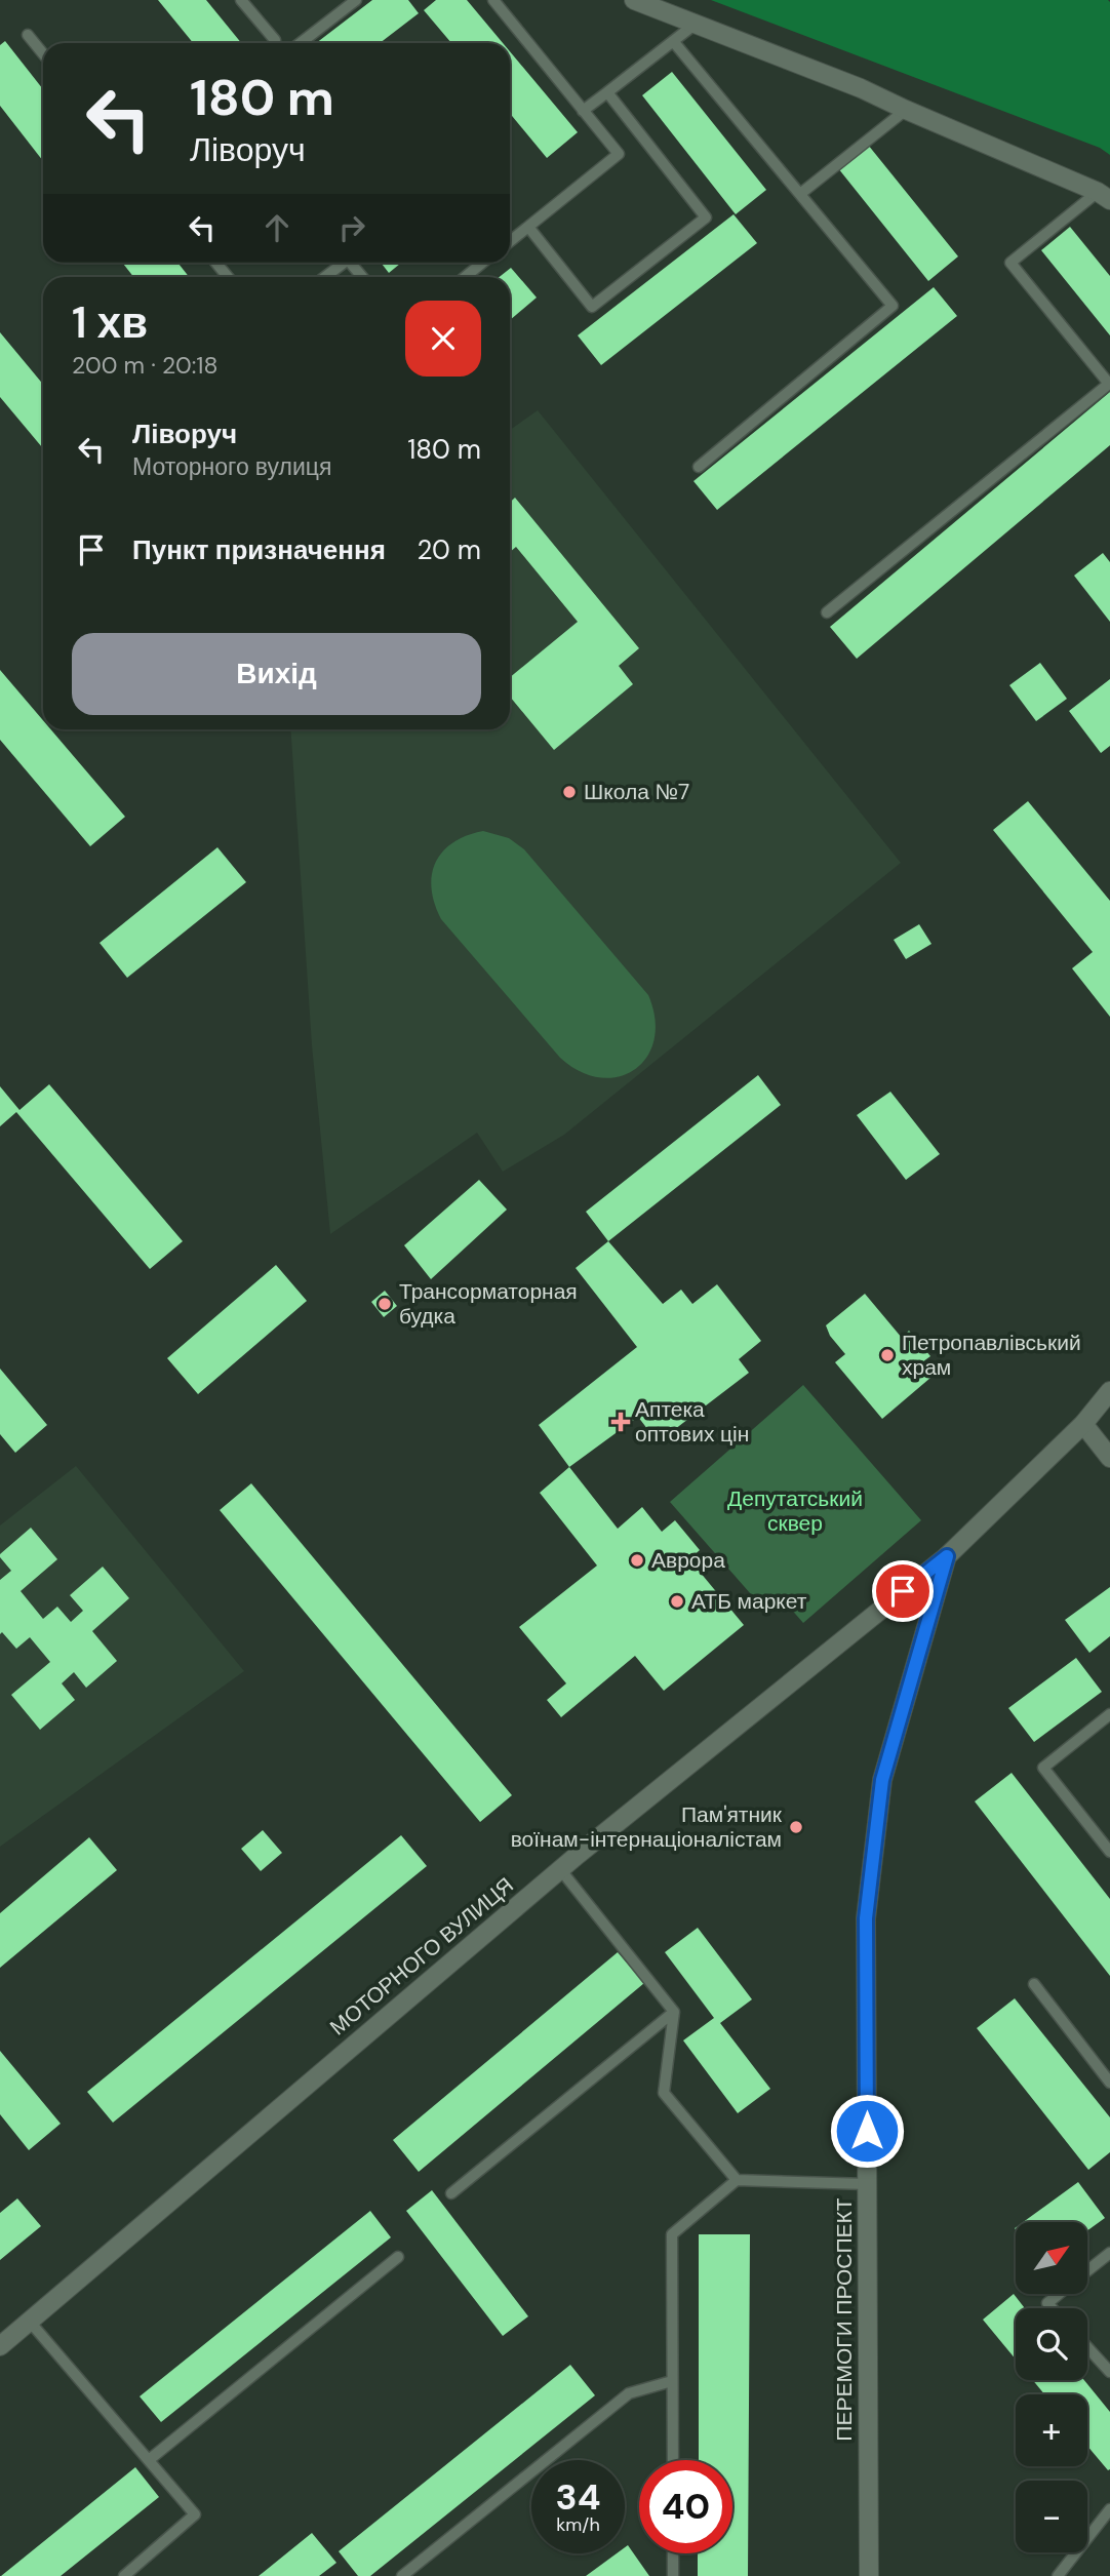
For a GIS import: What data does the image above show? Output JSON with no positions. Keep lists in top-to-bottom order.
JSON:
{
  "streets": {
    "street": ["МОТОРНОГО ВУЛИЦЯ", "ПЕРЕМОГИ ПРОСПЕКТ"]
  },
  "crossings": [
    ["МОТОРНОГО ВУЛИЦЯ", "ПЕРЕМОГИ ПРОСПЕКТ"]
  ],
  "parks": ["Депутатський сквер"],
  "places": {
    "other": [
      "Школа №7",
      "Трансорматорная будка",
      "Петропавлівський храм",
      "Аврора",
      "АТБ маркет",
      "Пам'ятник воїнам-інтернаціоналістам"
    ],
    "health": ["Аптека оптових цін"]
  },
  "north": "top right",
  "page": {
    "turn": ["180 m", "Ліворуч"],
    "heading": ["1 хв", "200 m · 20:18"],
    "list": [
      {
        "name": "Ліворуч",
        "note": "Моторного вулиця",
        "value": "180 m"
      },
      {
        "name": "Пункт призначення",
        "value": "20 m"
      }
    ],
    "buttons": "Вихід",
    "map_buttons": ["+", "−"],
    "speed": "34 km/h",
    "limit": "40"
  }
}
